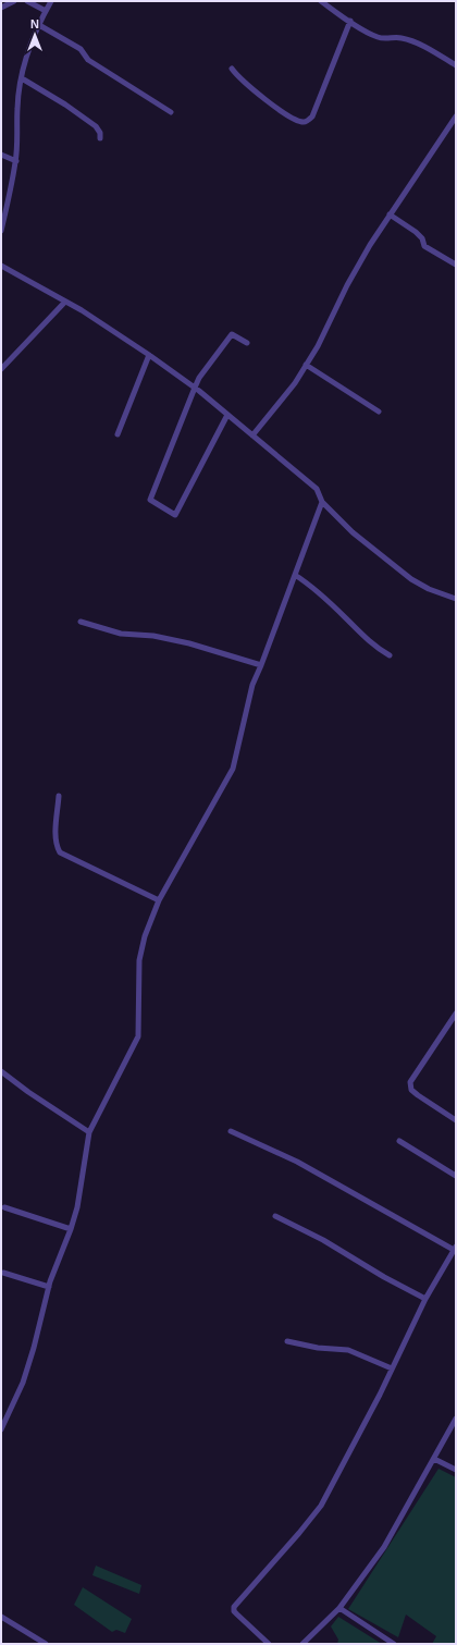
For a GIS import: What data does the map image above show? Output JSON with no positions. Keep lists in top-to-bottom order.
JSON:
{
  "north": "top"
}
